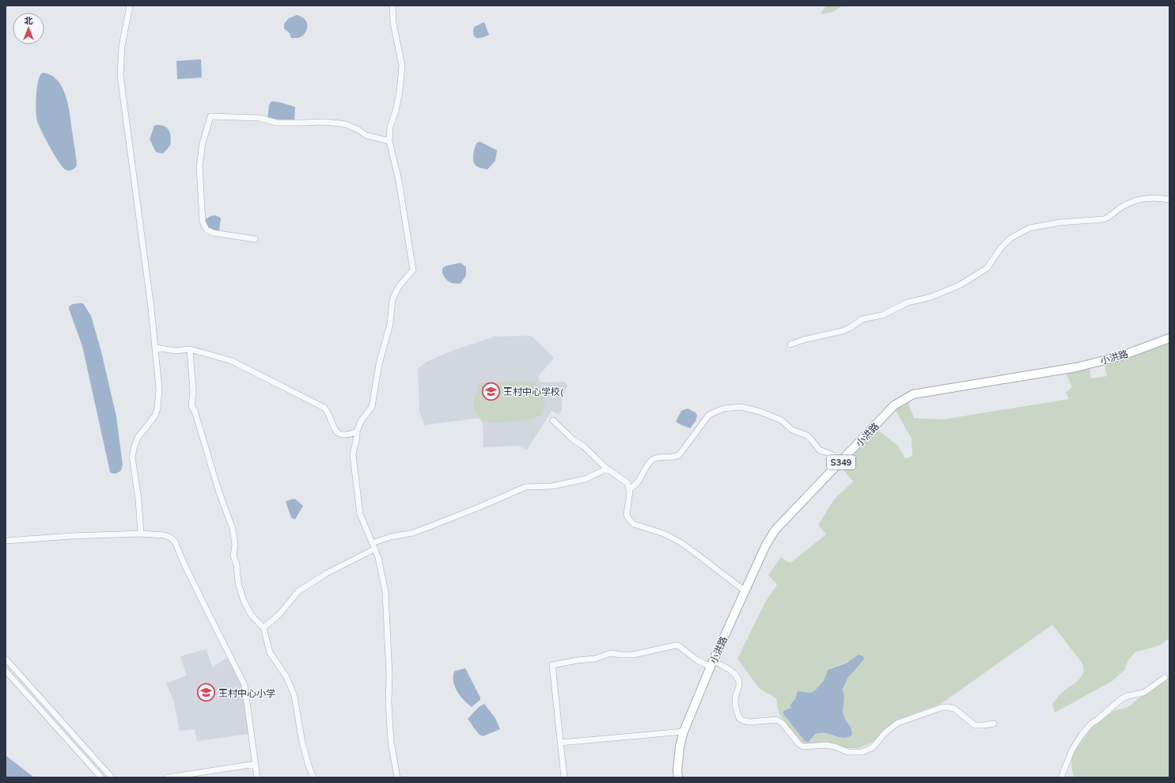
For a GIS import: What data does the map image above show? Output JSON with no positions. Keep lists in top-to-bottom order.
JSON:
{
  "streets": {
    "main road": ["小洪路", "S349"]
  },
  "places": {
    "school or university": ["王村中心学校(", "王村中心小学"]
  },
  "north": "top"
}
